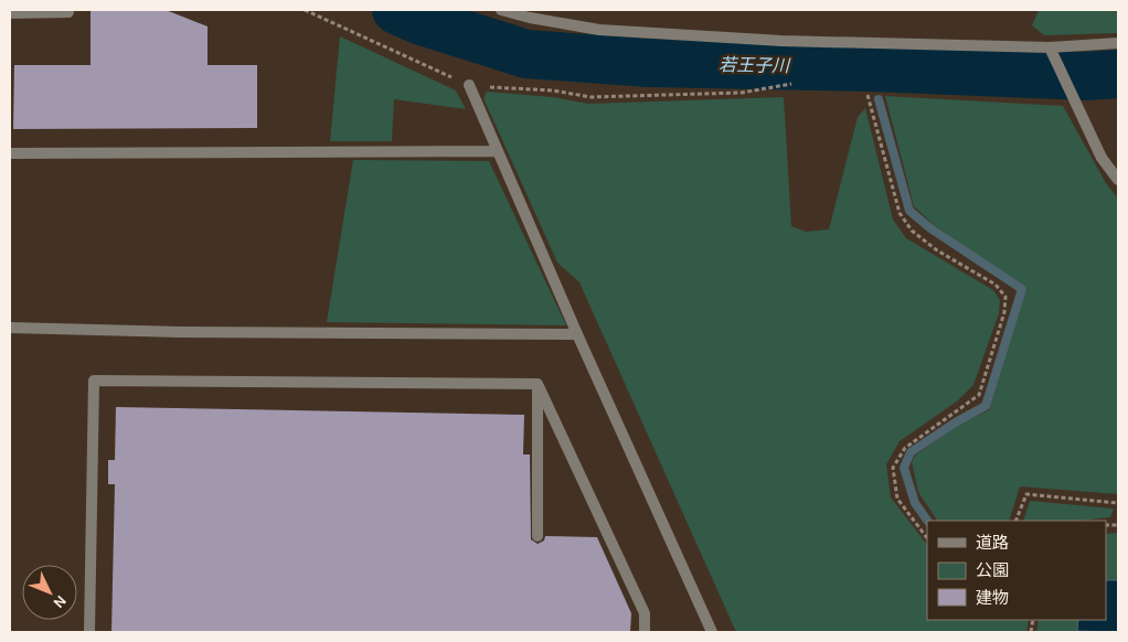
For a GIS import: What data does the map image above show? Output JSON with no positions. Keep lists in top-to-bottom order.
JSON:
{
  "water": ["若王子川"],
  "legend": ["道路", "公園", "建物"],
  "north": "bottom right"
}
